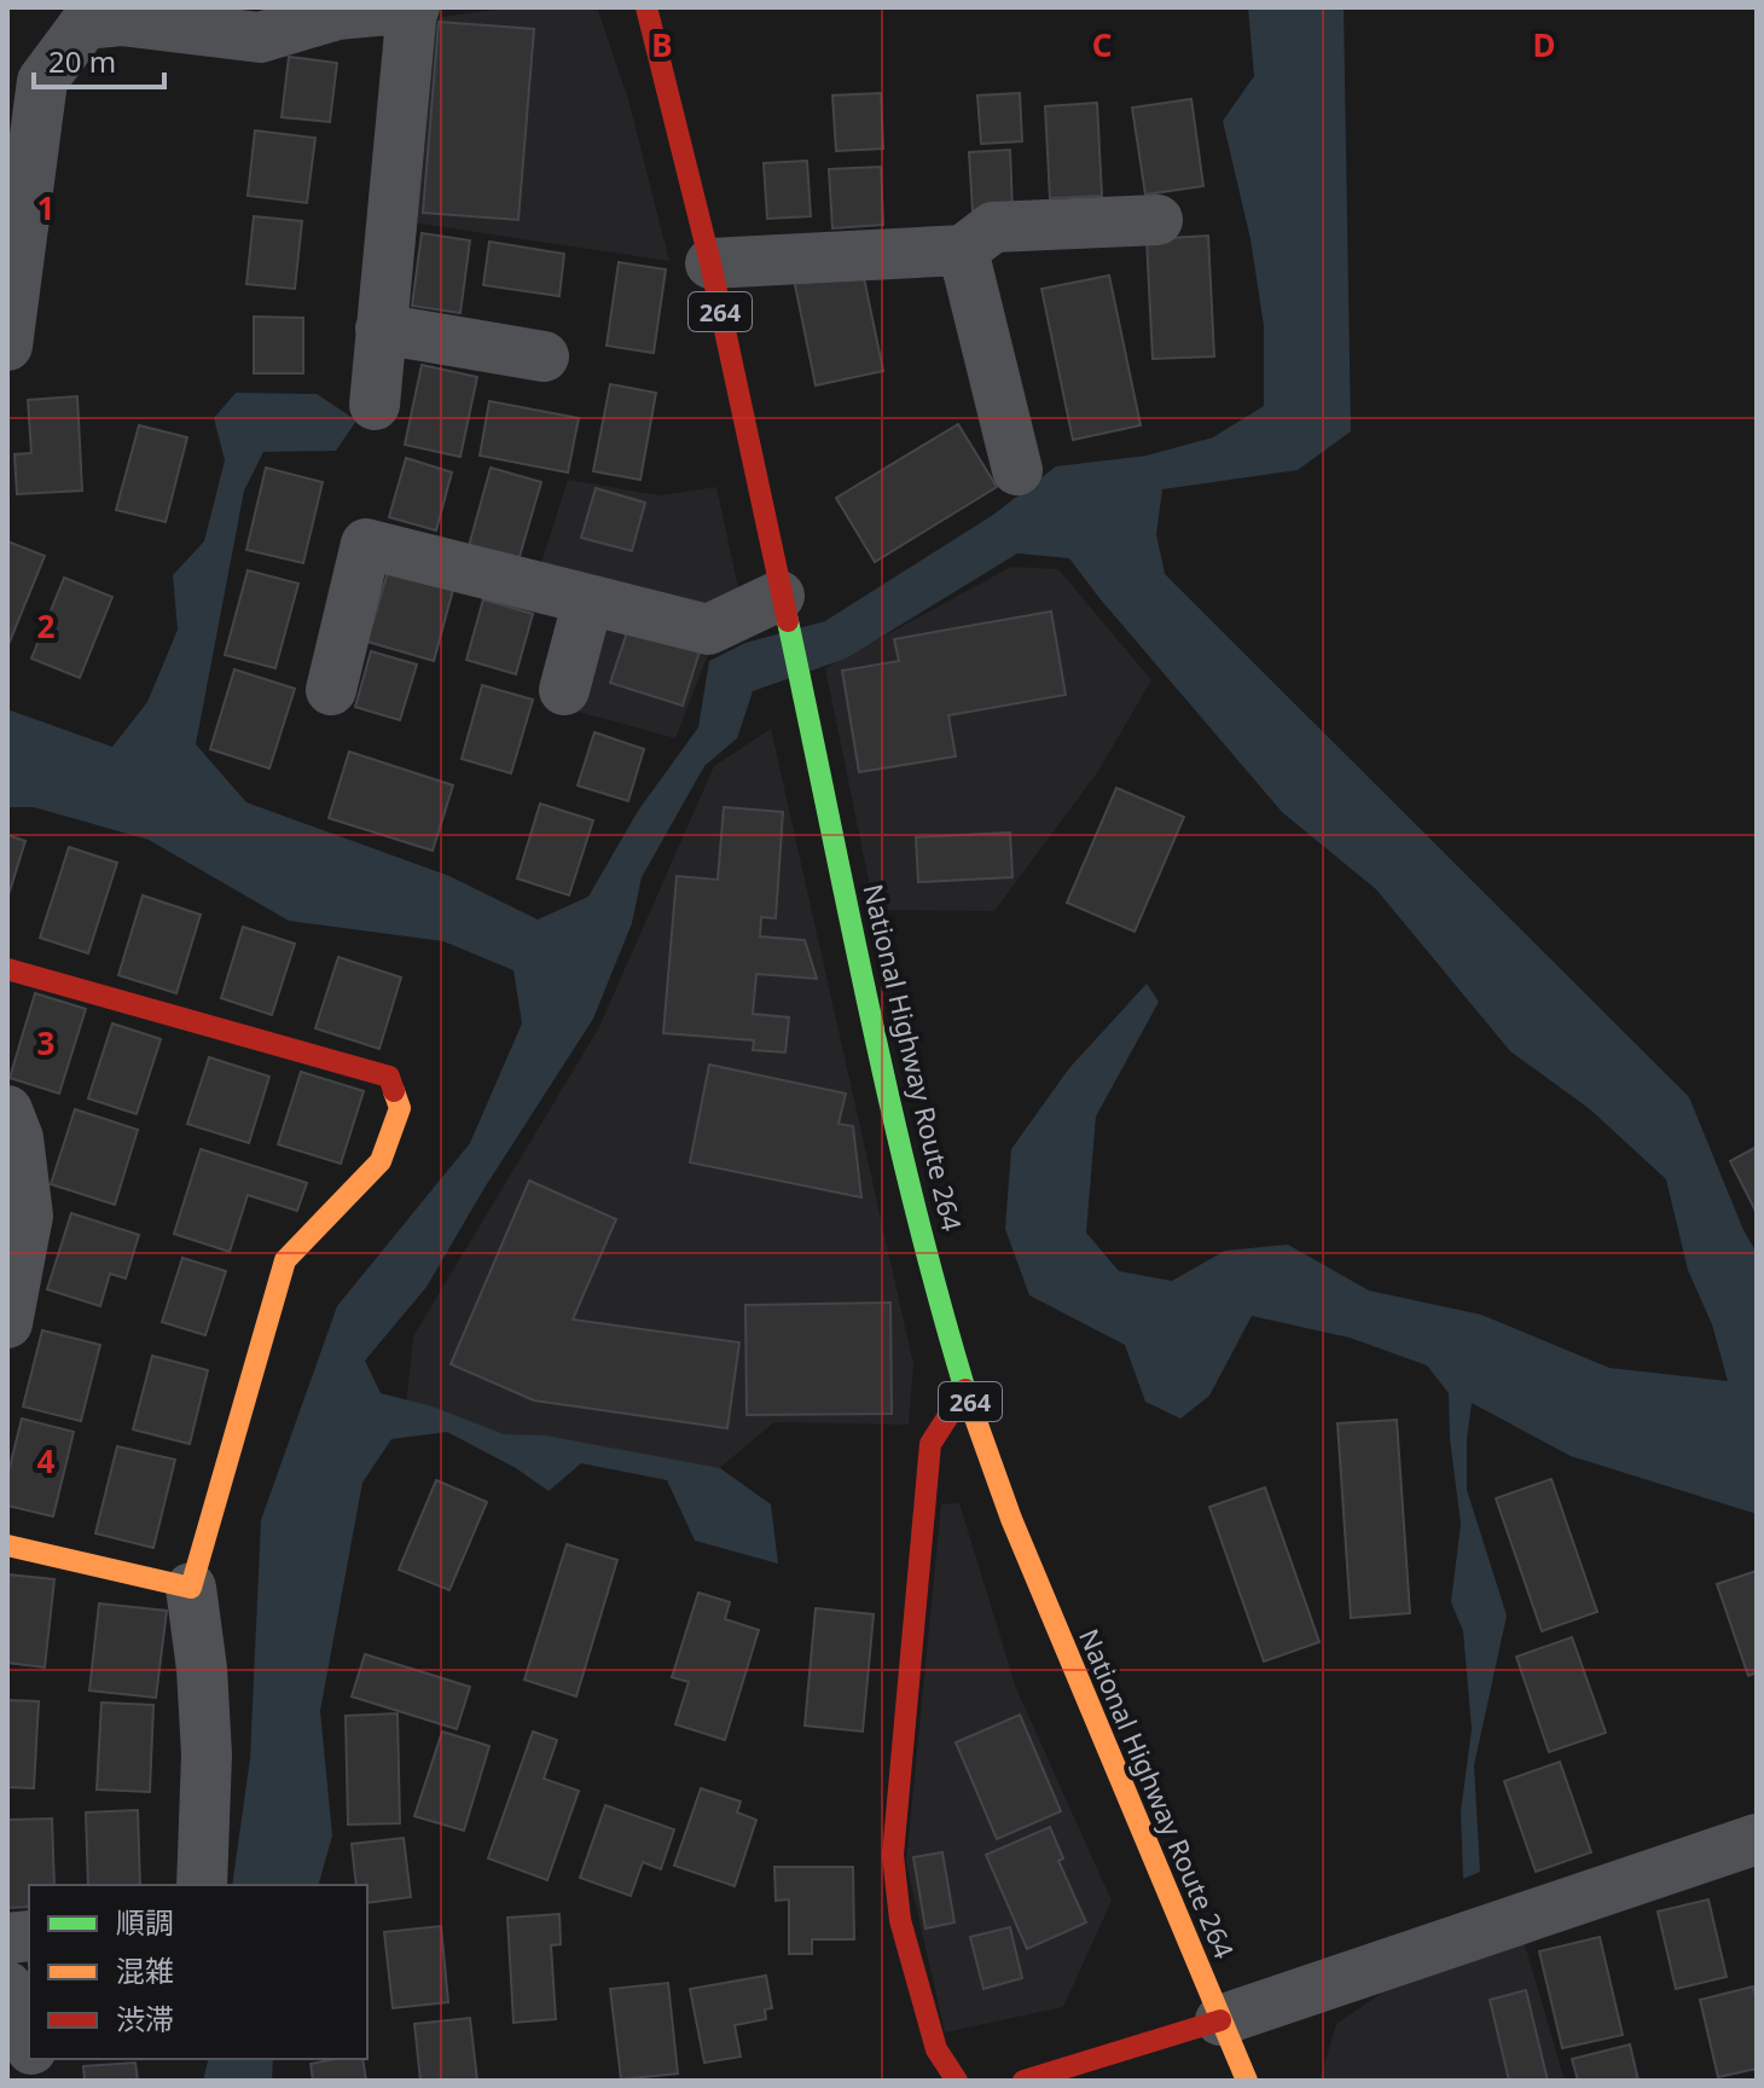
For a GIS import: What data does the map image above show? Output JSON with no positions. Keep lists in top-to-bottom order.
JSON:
{
  "streets": {
    "main road": ["264", "National Highway Route 264"]
  },
  "legend": ["順調", "混雑", "渋滞"],
  "scale_bar": "20 m",
  "grid": {
    "columns": ["B", "C", "D"],
    "rows": [
      "1",
      "2",
      "3",
      "4"
    ]
  }
}
